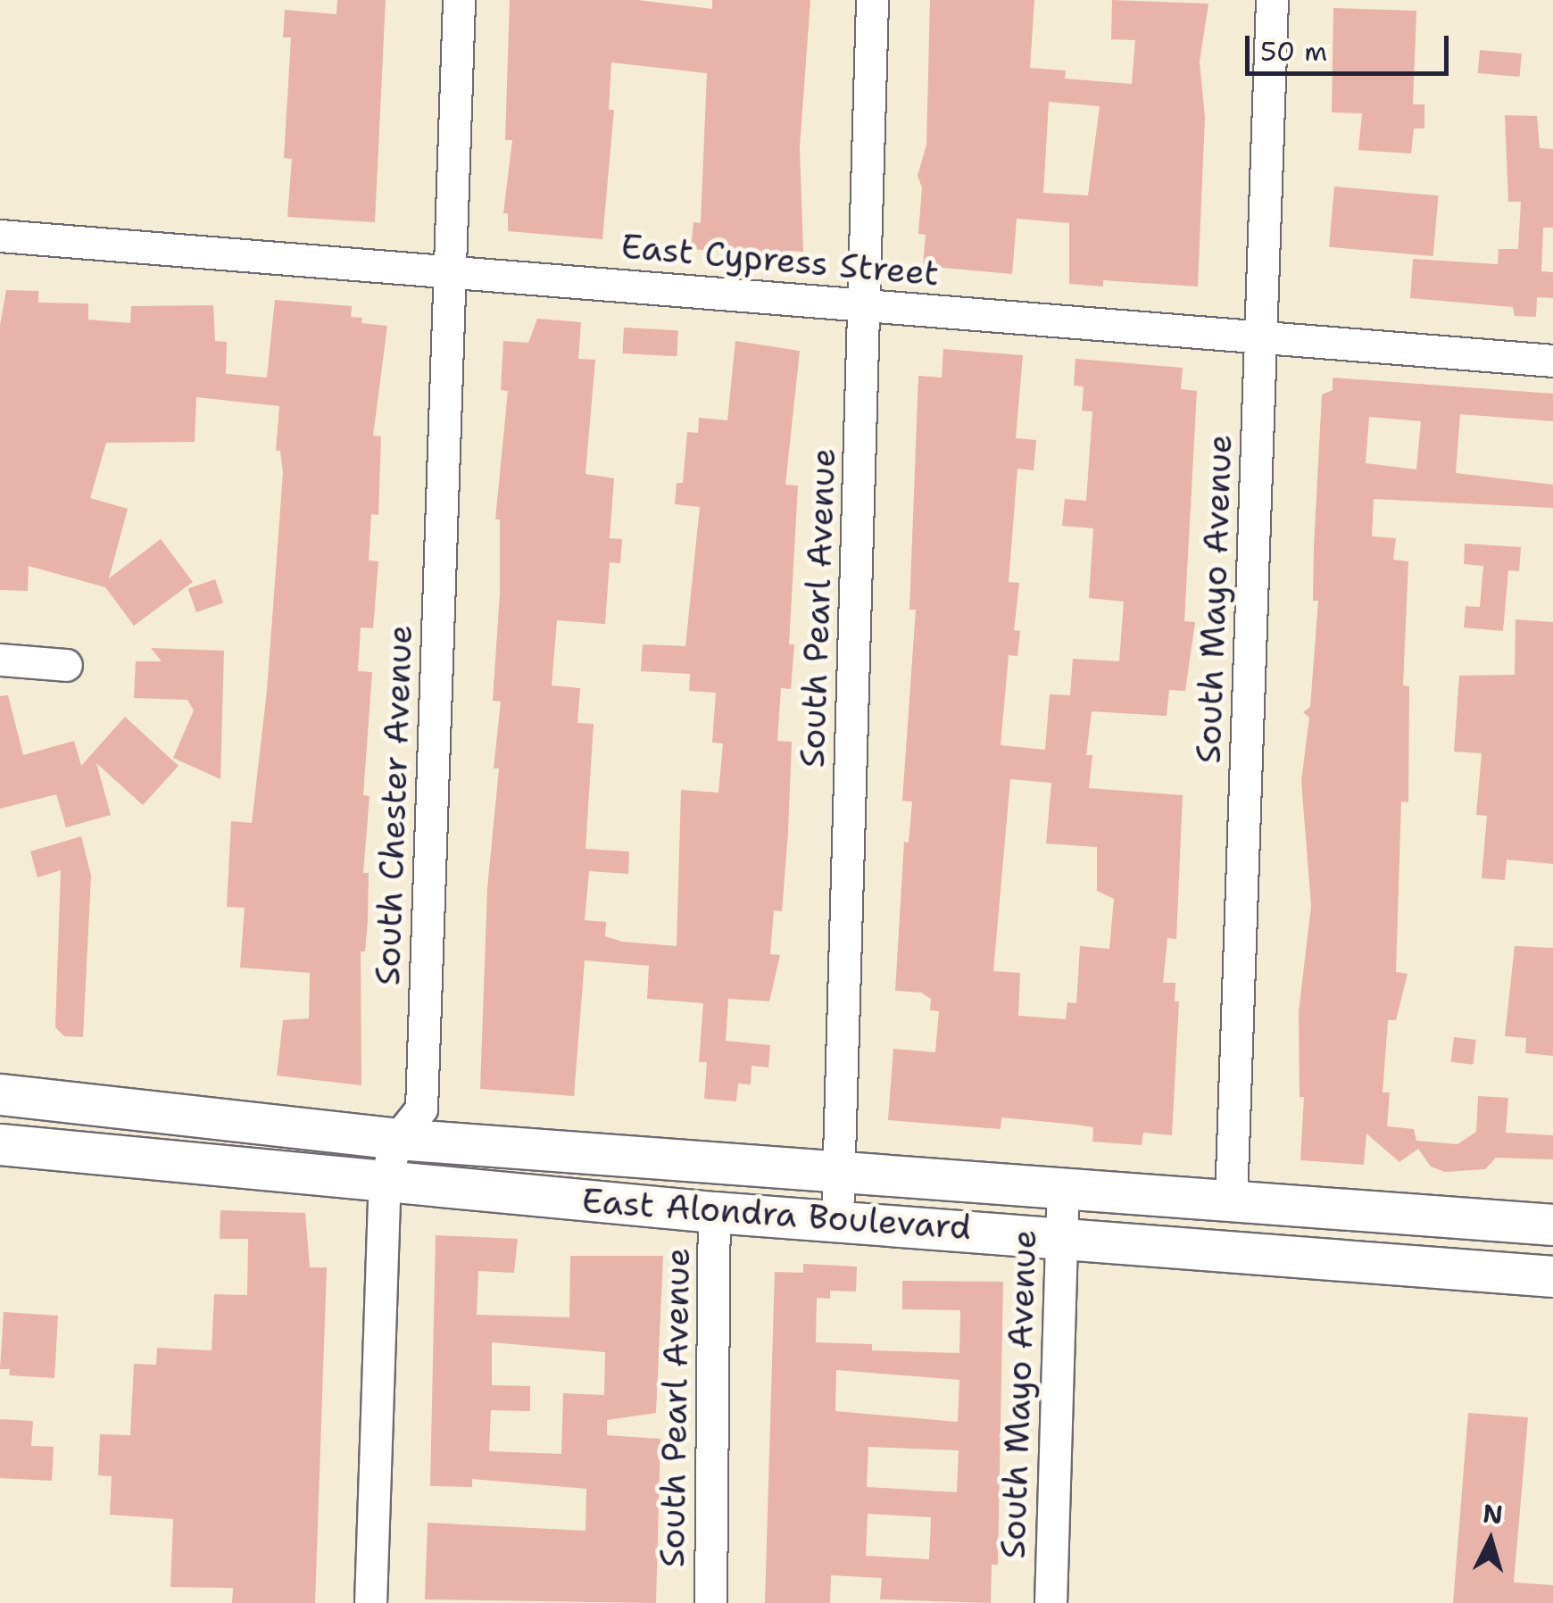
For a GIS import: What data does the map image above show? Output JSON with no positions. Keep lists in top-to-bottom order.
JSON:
{
  "streets": {
    "main road": ["East Alondra Boulevard"],
    "street": [
      "East Cypress Street",
      "South Mayo Avenue",
      "South Pearl Avenue",
      "South Chester Avenue"
    ]
  },
  "crossings": [
    ["East Cypress Street", "South Mayo Avenue"],
    ["East Cypress Street", "South Pearl Avenue"],
    ["East Cypress Street", "South Chester Avenue"],
    ["South Mayo Avenue", "East Alondra Boulevard"],
    ["South Pearl Avenue", "East Alondra Boulevard"],
    ["South Chester Avenue", "East Alondra Boulevard"]
  ],
  "scale_bar": "50 m",
  "north": "top"
}
